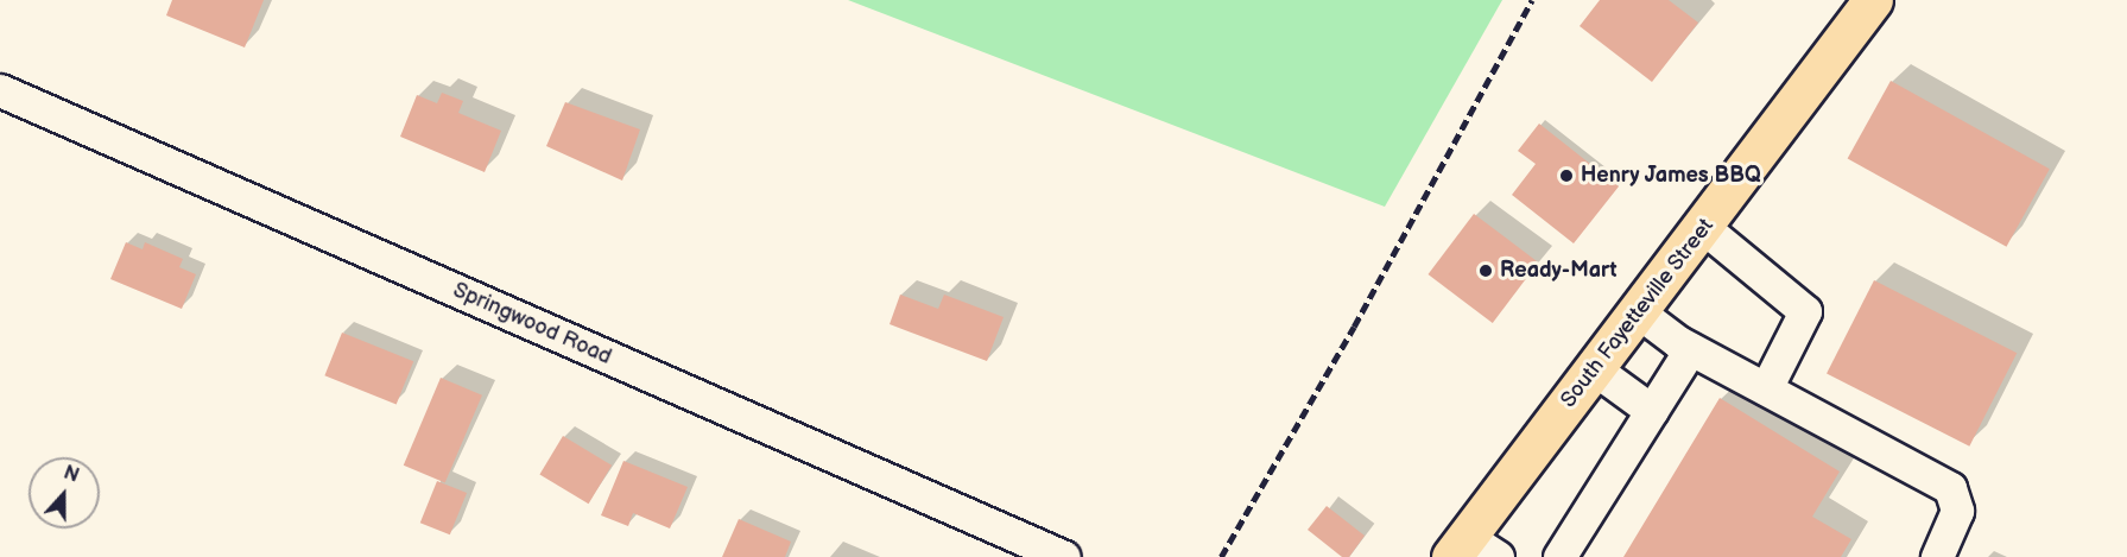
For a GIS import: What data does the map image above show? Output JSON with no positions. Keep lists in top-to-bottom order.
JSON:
{
  "streets": {
    "main road": ["South Fayetteville Street"],
    "street": ["Springwood Road"]
  },
  "places": ["Henry James BBQ", "Ready-Mart"],
  "north": "top"
}
